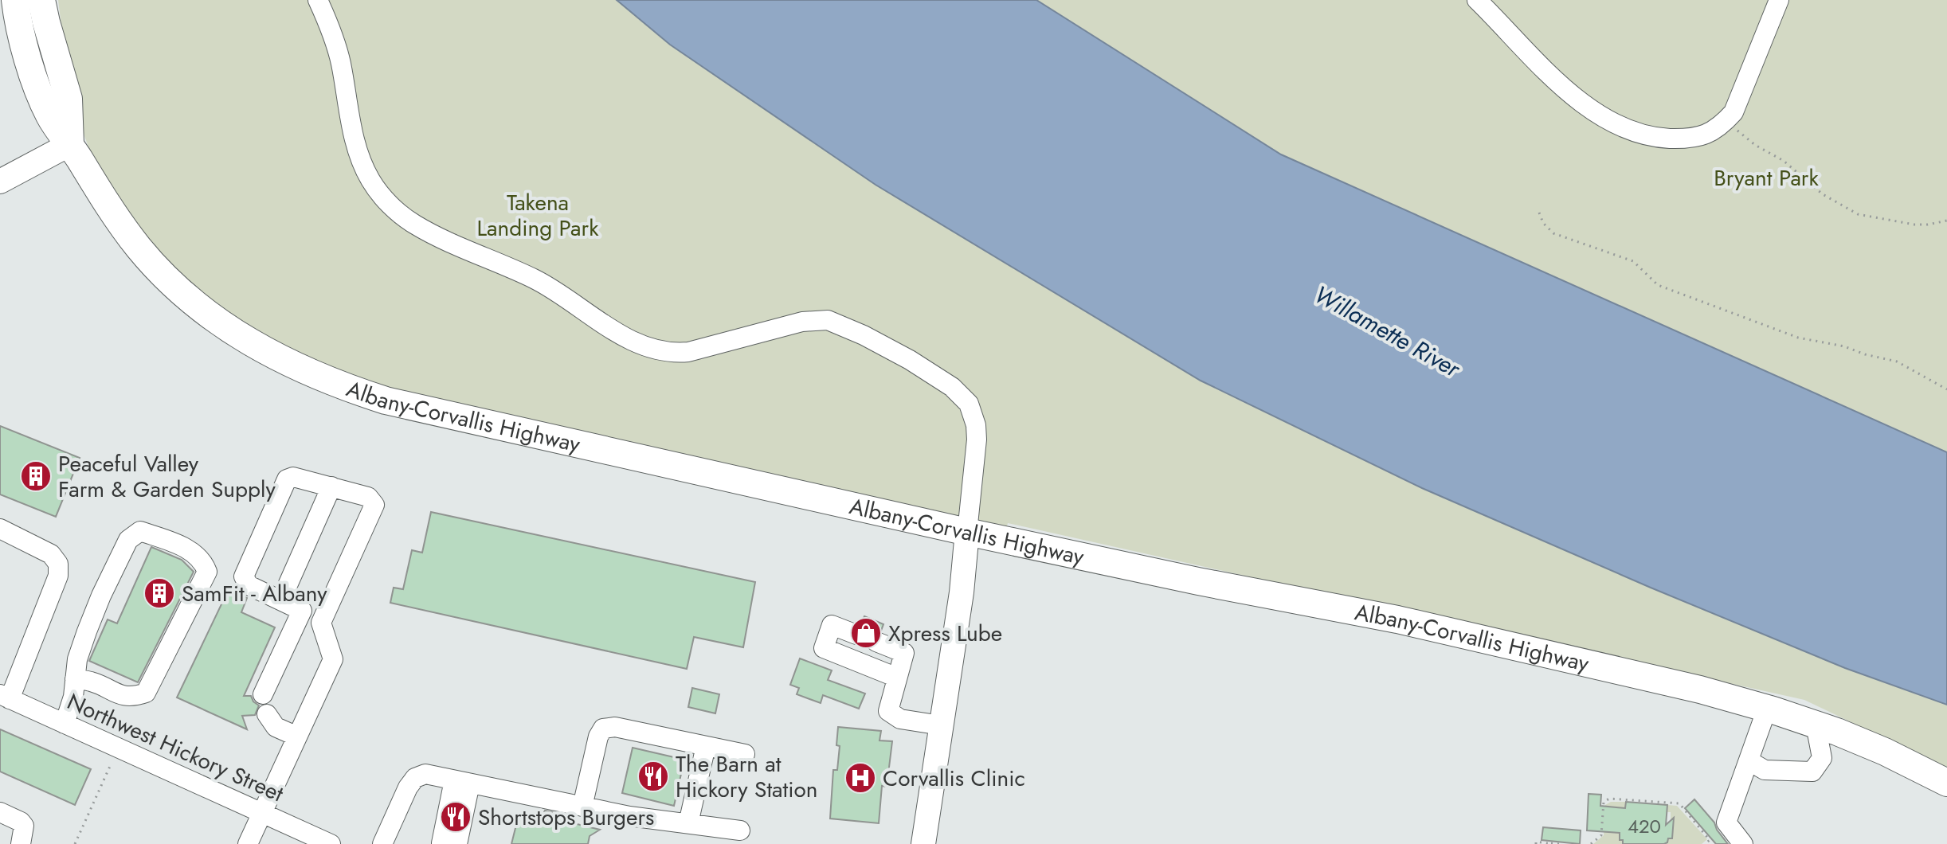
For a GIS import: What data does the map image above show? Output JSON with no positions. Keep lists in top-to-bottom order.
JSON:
{
  "streets": {
    "highway": ["Albany-Corvallis Highway"],
    "street": ["Northwest Hickory Street"]
  },
  "water": ["Willamette River"],
  "parks": ["Bryant Park", "Takena Landing Park"],
  "places": {
    "building": ["Peaceful Valley Farm & Garden Supply", "SamFit - Albany"],
    "shop": ["Xpress Lube"],
    "restaurant": ["The Barn at Hickory Station", "Shortstops Burgers"],
    "hospital": ["Corvallis Clinic"]
  },
  "house_numbers": ["420"]
}
